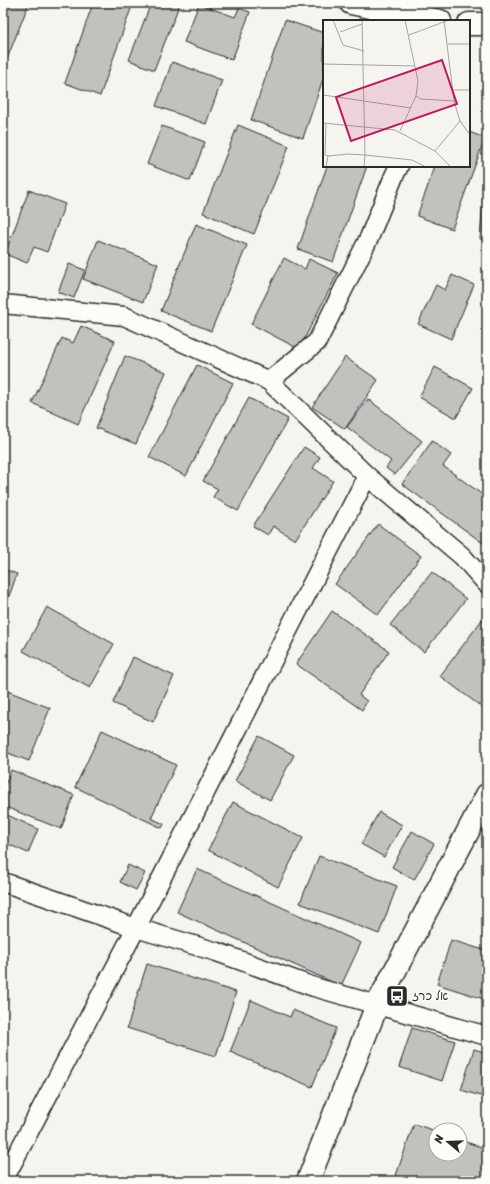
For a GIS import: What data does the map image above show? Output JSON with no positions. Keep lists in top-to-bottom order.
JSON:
{
  "places": {
    "bus stop": ["אל כרז"]
  },
  "north": "left"
}
